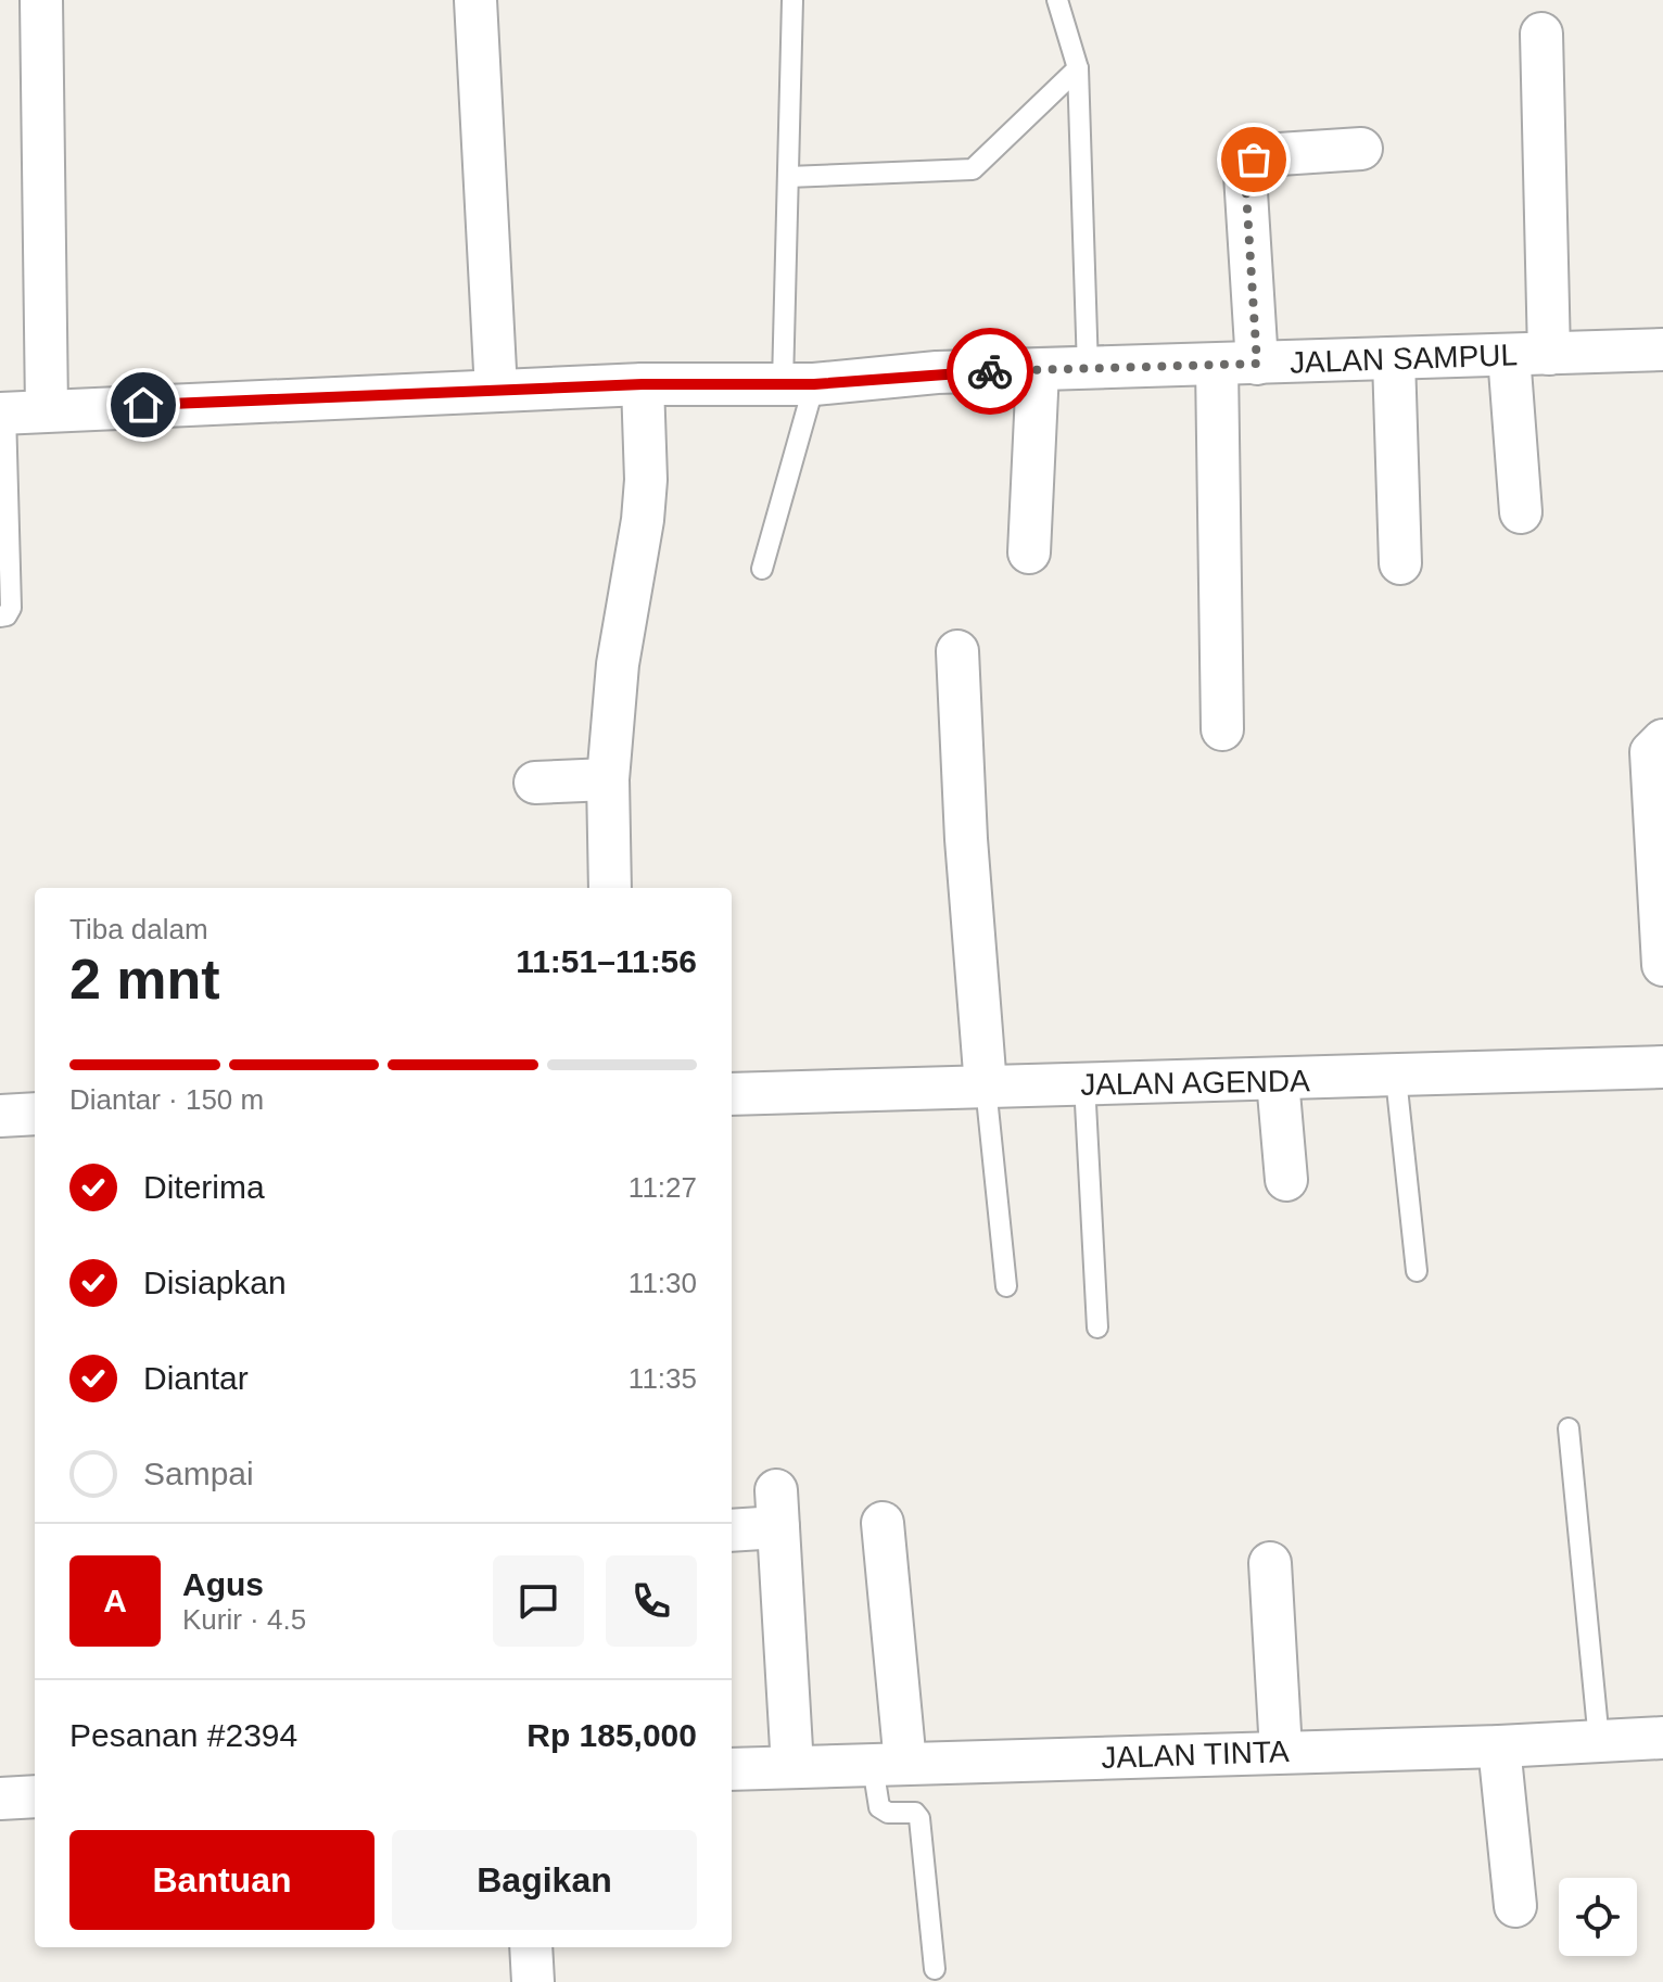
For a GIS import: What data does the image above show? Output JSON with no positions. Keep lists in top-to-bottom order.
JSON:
{
  "streets": {
    "street": ["JALAN SAMPUL", "JALAN AGENDA", "JALAN TINTA"]
  },
  "page": {
    "heading": ["2 mnt", "Tiba dalam", "11:51–11:56"],
    "panel": [
      "Agus",
      "Kurir · 4.5",
      "Pesanan #2394",
      "Rp 185,000"
    ],
    "bar": "Diantar · 150 m",
    "list": [
      ["Diterima", "11:27"],
      ["Disiapkan", "11:30"],
      ["Diantar", "11:35"],
      "Sampai"
    ],
    "round": "A",
    "buttons": ["Bantuan", "Bagikan"]
  }
}
